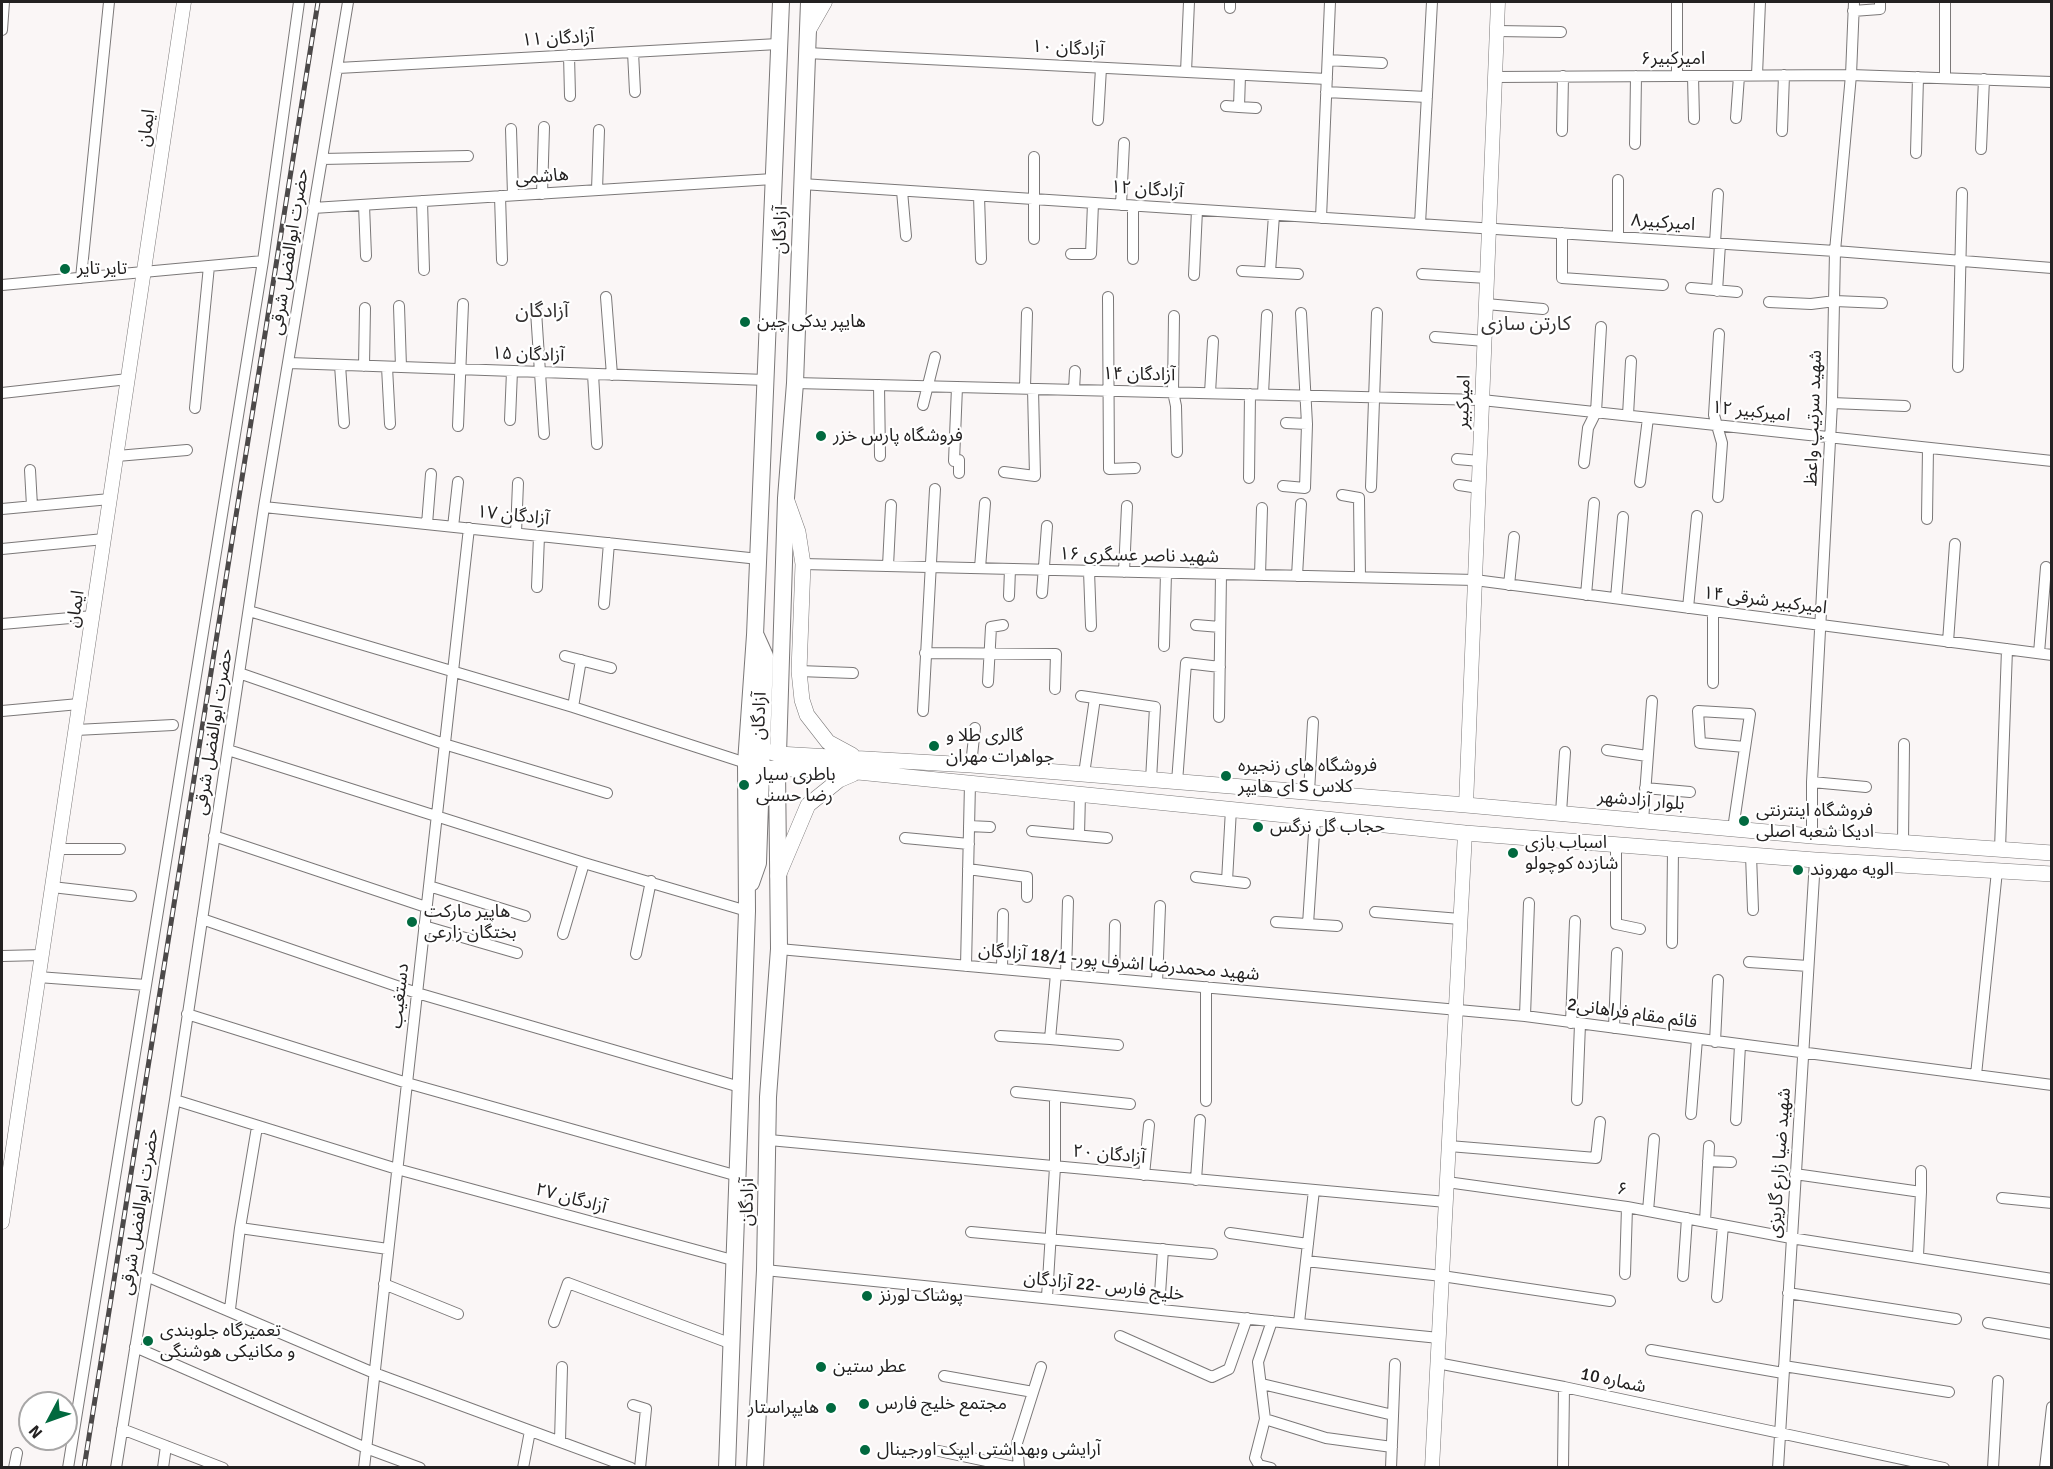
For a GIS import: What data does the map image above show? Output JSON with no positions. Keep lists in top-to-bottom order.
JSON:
{
  "streets": {
    "main road": ["آزادگان", "بلوار آزادشهر"],
    "street": [
      "۱۱ آزادگان",
      "۱۰ آزادگان",
      "امیرکبیر۶",
      "ایمان",
      "هاشمی",
      "۱۲ آزادگان",
      "امیرکبیر۸",
      "حضرت ابوالفضل شرقی",
      "۱۵ آزادگان",
      "۱۴ آزادگان",
      "امیرکبیر",
      "امیرکبیر ۱۲",
      "شهید سرتیپ واعظ",
      "۱۷ آزادگان",
      "۱۶ شهید ناصر عسگری",
      "۱۴ امیرکبیر شرقی",
      "شهید محمدرضا اشرف پور- 18/1 آزادگان",
      "دستغیب",
      "2قائم مقام فراهانی",
      "۲۰ آزادگان",
      "شهید ضیا زارع گاریزی",
      "۶",
      "۲۷ آزادگان",
      "خلیج فارس -22 آزادگان",
      "شماره 10"
    ]
  },
  "crossings": [
    ["۱۱ آزادگان", "آزادگان"],
    ["۱۱ آزادگان", "حضرت ابوالفضل شرقی"],
    ["۱۰ آزادگان", "آزادگان"],
    ["امیرکبیر۶", "امیرکبیر"],
    ["امیرکبیر۶", "شهید سرتیپ واعظ"],
    ["هاشمی", "آزادگان"],
    ["هاشمی", "حضرت ابوالفضل شرقی"],
    ["۱۲ آزادگان", "امیرکبیر۸"],
    ["۱۲ آزادگان", "آزادگان"],
    ["۱۲ آزادگان", "امیرکبیر"],
    ["امیرکبیر۸", "امیرکبیر"],
    ["امیرکبیر۸", "شهید سرتیپ واعظ"],
    ["آزادگان", "۱۵ آزادگان"],
    ["آزادگان", "۱۴ آزادگان"],
    ["آزادگان", "۱۷ آزادگان"],
    ["آزادگان", "بلوار آزادشهر"],
    ["آزادگان", "شهید محمدرضا اشرف پور- 18/1 آزادگان"],
    ["آزادگان", "۲۰ آزادگان"],
    ["آزادگان", "۲۷ آزادگان"],
    ["آزادگان", "خلیج فارس -22 آزادگان"],
    ["حضرت ابوالفضل شرقی", "۱۵ آزادگان"],
    ["حضرت ابوالفضل شرقی", "۱۷ آزادگان"],
    ["حضرت ابوالفضل شرقی", "۲۷ آزادگان"],
    ["۱۴ آزادگان", "امیرکبیر"],
    ["۱۴ آزادگان", "امیرکبیر ۱۲"],
    ["امیرکبیر", "امیرکبیر ۱۲"],
    ["امیرکبیر", "۱۶ شهید ناصر عسگری"],
    ["امیرکبیر", "۱۴ امیرکبیر شرقی"],
    ["امیرکبیر", "بلوار آزادشهر"],
    ["امیرکبیر ۱۲", "شهید سرتیپ واعظ"],
    ["شهید سرتیپ واعظ", "۱۴ امیرکبیر شرقی"],
    ["شهید سرتیپ واعظ", "بلوار آزادشهر"],
    ["۱۷ آزادگان", "دستغیب"],
    ["۱۶ شهید ناصر عسگری", "۱۴ امیرکبیر شرقی"],
    ["شهید محمدرضا اشرف پور- 18/1 آزادگان", "2قائم مقام فراهانی"],
    ["دستغیب", "۲۷ آزادگان"],
    ["2قائم مقام فراهانی", "شهید ضیا زارع گاریزی"],
    ["شهید ضیا زارع گاریزی", "۶"],
    ["شهید ضیا زارع گاریزی", "شماره 10"]
  ],
  "districts": ["آزادگان", "کارتن سازی"],
  "places": [
    "تایر تایر",
    "هایپر یدکی چین",
    "فروشگاه پارس خزر",
    "گالری طلا و جواهرات مهران",
    "فروشگاه های زنجیره ای هایپر S کلاس",
    "باطری سیار رضا حسنی",
    "فروشگاه اینترنتی ادیکا شعبه اصلی",
    "حجاب گل نرگس",
    "اسباب بازی شازده کوچولو",
    "الویه مهروند",
    "هاپیر مارکت بختگان زارعی",
    "پوشاک لورنز",
    "تعمیرگاه جلوبندی و مکانیکی هوشنگی",
    "عطر ستین",
    "مجتمع خلیج فارس",
    "هایپراستار",
    "آرایشی وبهداشتی ایپک اورجینال"
  ],
  "north": "bottom left"
}
